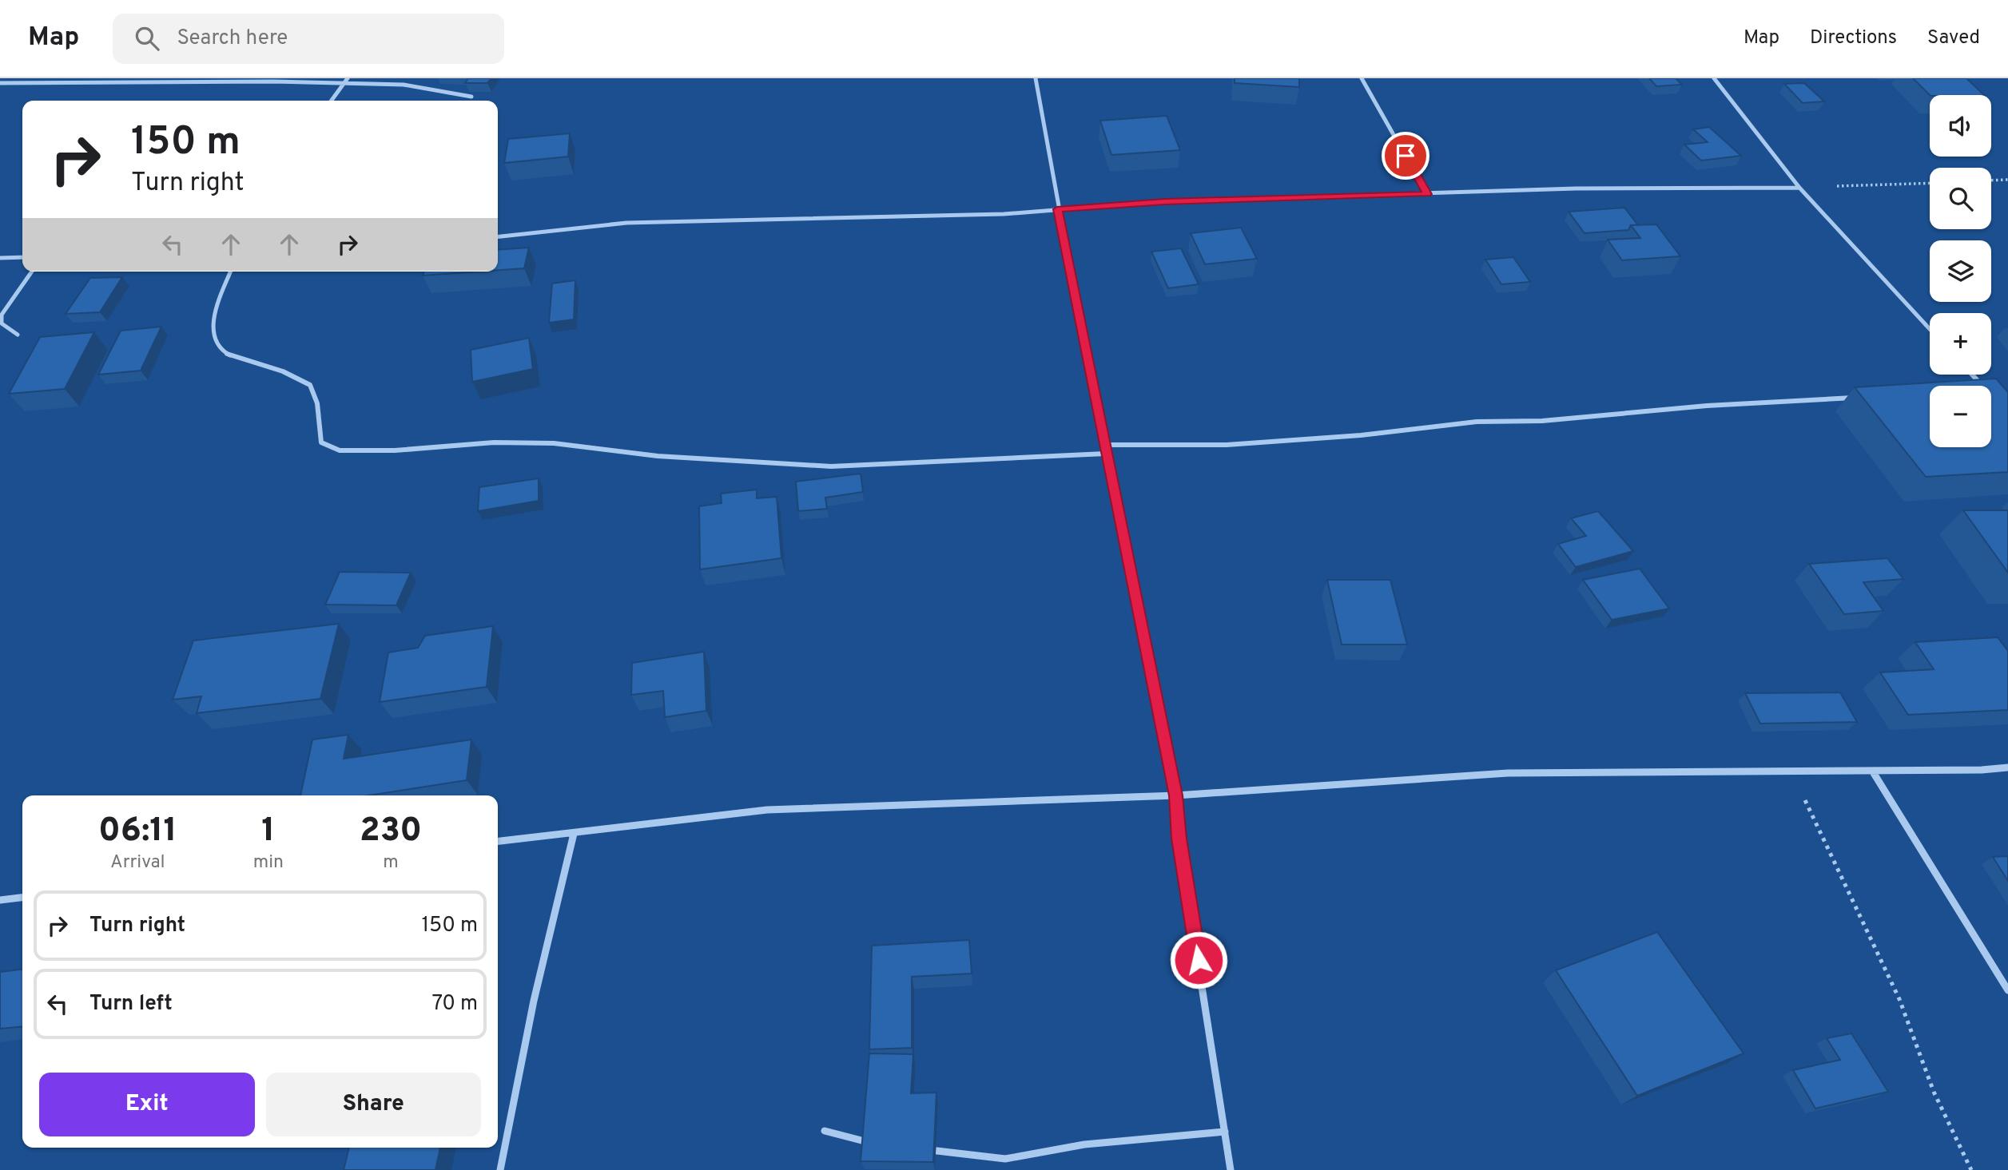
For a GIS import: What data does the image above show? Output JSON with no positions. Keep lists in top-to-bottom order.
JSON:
{
  "page": {
    "header": "Map",
    "search": "Search here",
    "nav": ["Map", "Directions", "Saved"],
    "map_buttons": ["+", "−"],
    "turn": ["150 m", "Turn right"],
    "eta": [
      "06:11",
      "Arrival",
      "1",
      "min",
      "230",
      "m"
    ],
    "list": [
      {
        "name": "Turn right",
        "value": "150 m"
      },
      {
        "name": "Turn left",
        "value": "70 m"
      }
    ],
    "buttons": ["Exit", "Share"]
  }
}
